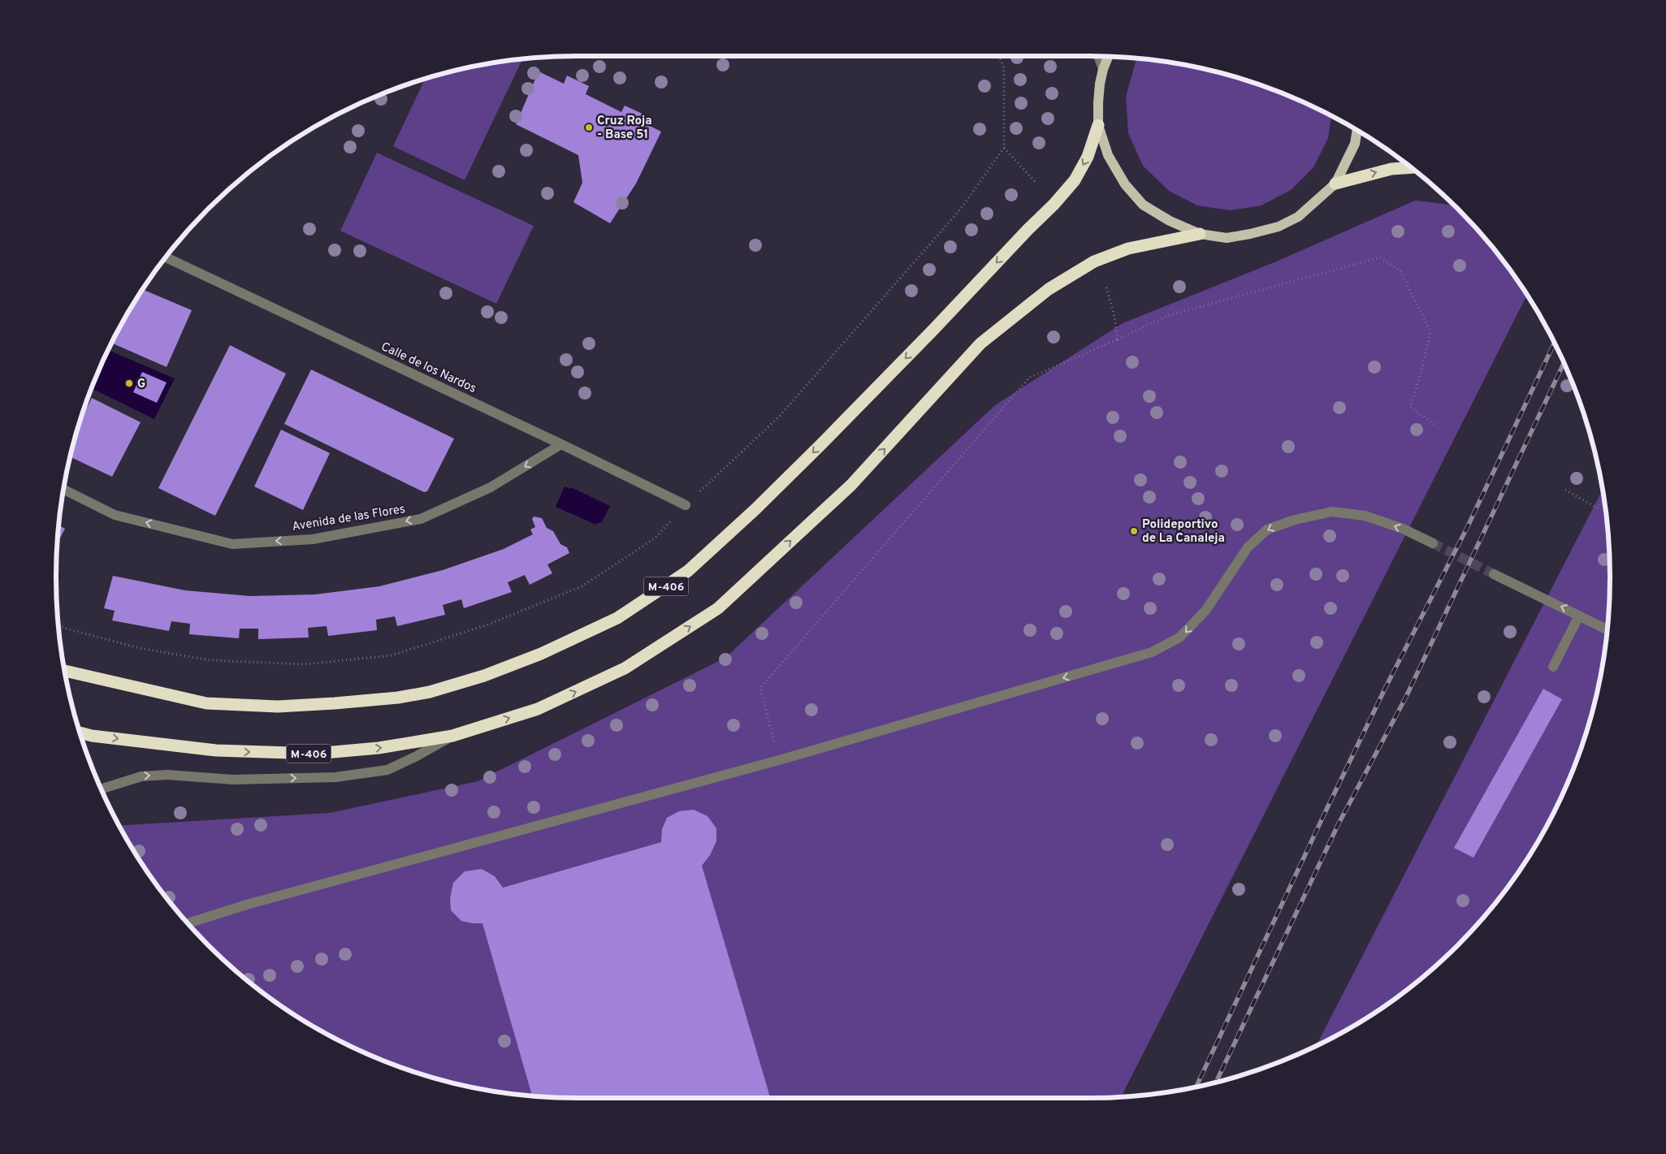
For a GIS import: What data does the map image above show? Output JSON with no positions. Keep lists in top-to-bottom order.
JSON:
{
  "streets": {
    "highway": ["M-406"],
    "street": ["Calle de los Nardos", "Avenida de las Flores"]
  },
  "crossings": [
    ["Calle de los Nardos", "Avenida de las Flores"]
  ],
  "one_way": ["Avenida de las Flores"],
  "places": ["Cruz Roja - Base 51", "G", "Polideportivo de La Canaleja"]
}
